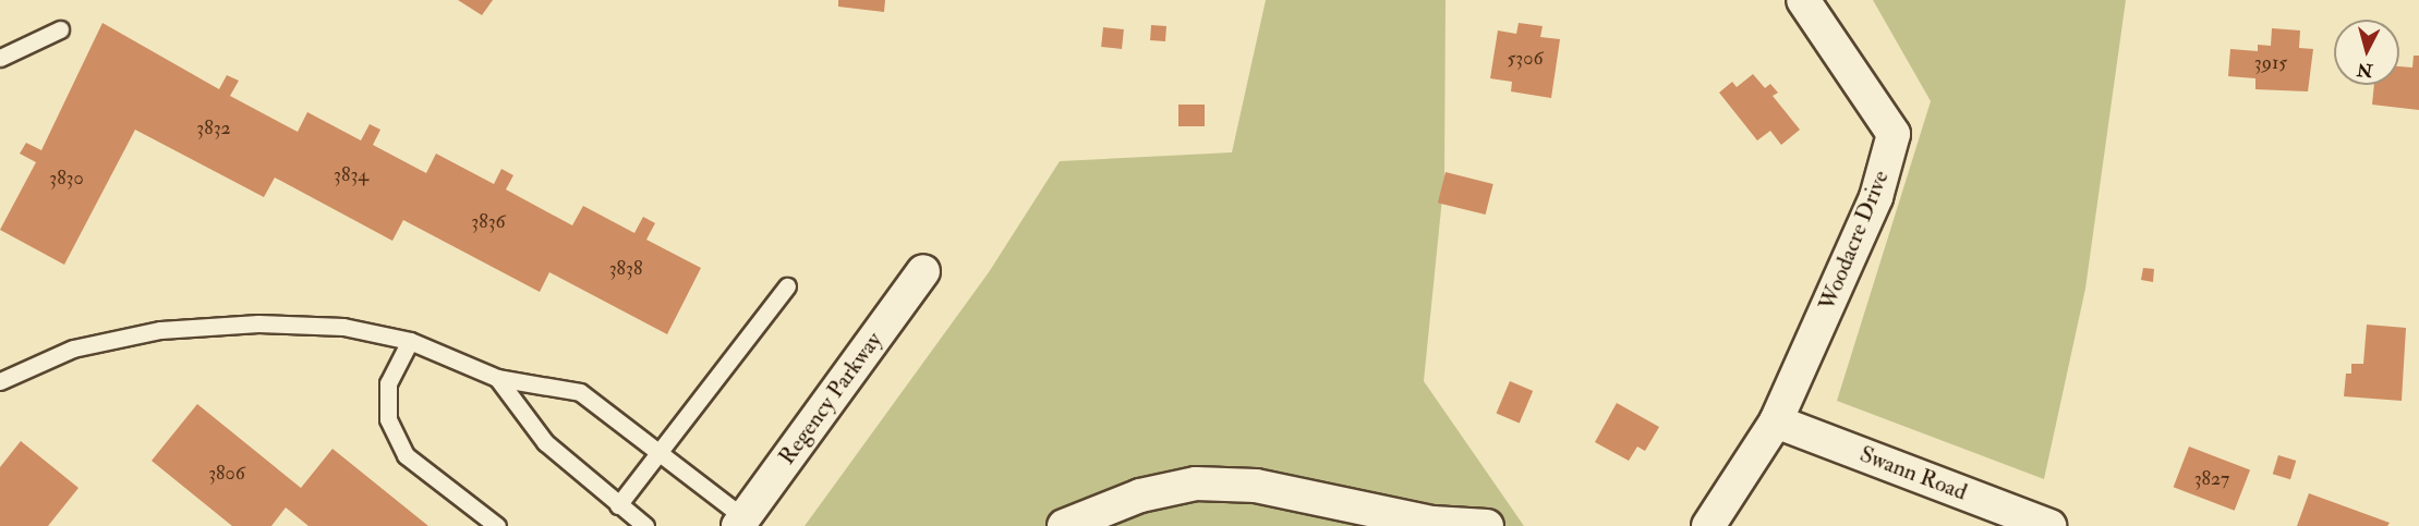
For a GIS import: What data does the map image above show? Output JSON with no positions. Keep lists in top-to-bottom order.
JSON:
{
  "streets": {
    "street": ["Woodacre Drive", "Regency Parkway", "Swann Road"]
  },
  "crossings": [
    ["Woodacre Drive", "Swann Road"]
  ],
  "house_numbers": [
    "5306",
    "3915",
    "3832",
    "3834",
    "3830",
    "3836",
    "3838",
    "3806",
    "3827"
  ],
  "north": "bottom"
}
